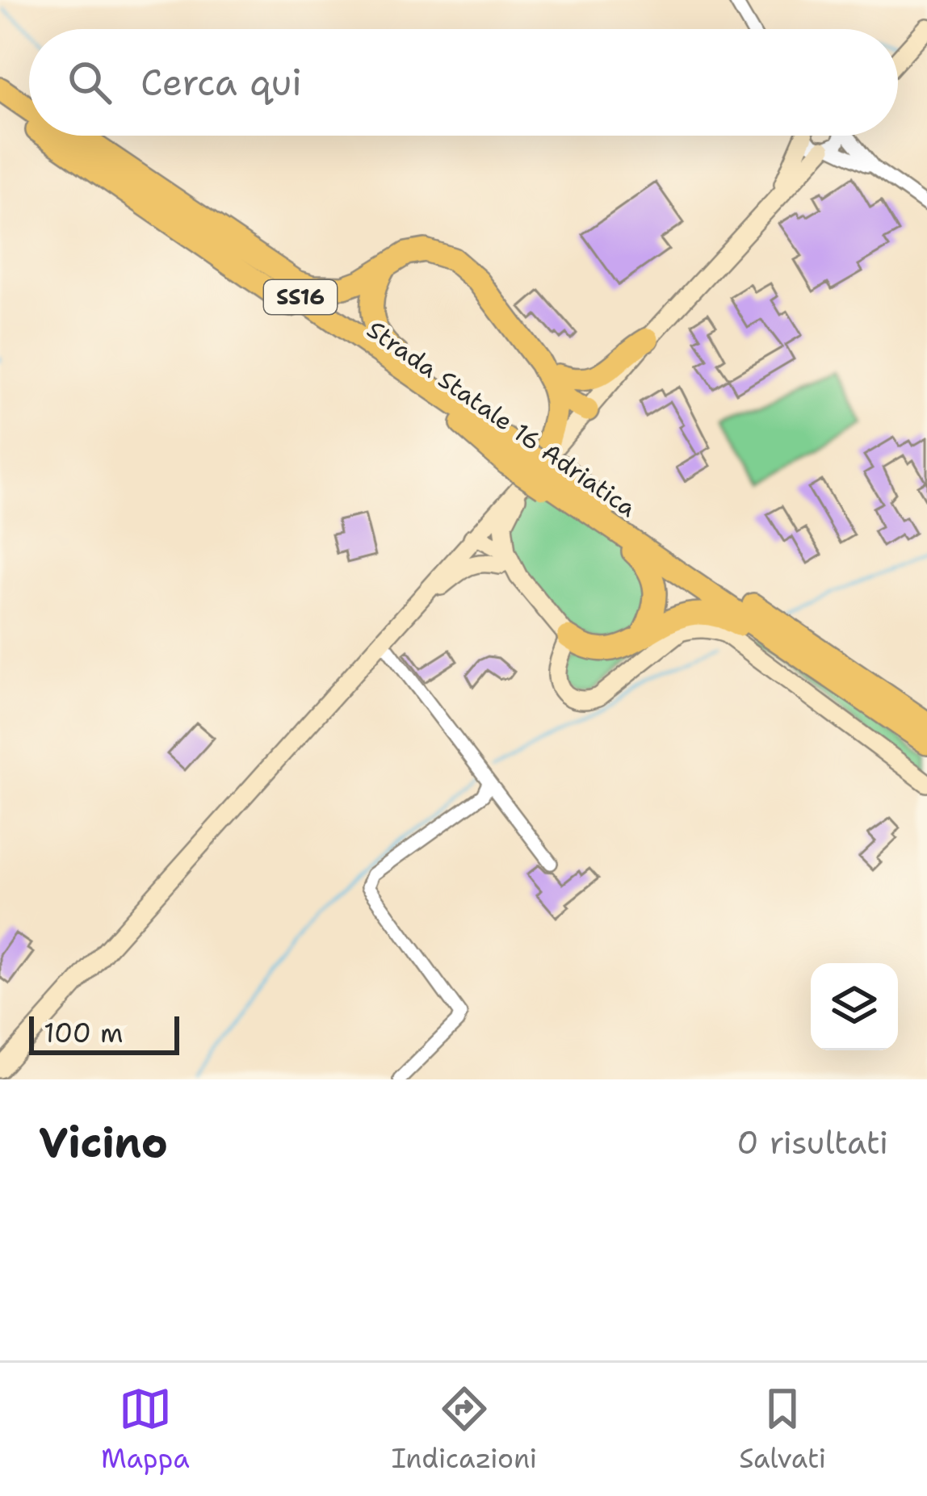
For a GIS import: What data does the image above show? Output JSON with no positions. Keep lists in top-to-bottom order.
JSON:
{
  "streets": {
    "highway": ["SS16", "Strada Statale 16 Adriatica"]
  },
  "scale_bar": "100 m",
  "page": {
    "search": "Cerca qui",
    "scale": "100 m",
    "heading": ["Vicino", "0 risultati"],
    "nav": ["Mappa", "Indicazioni", "Salvati"]
  }
}
